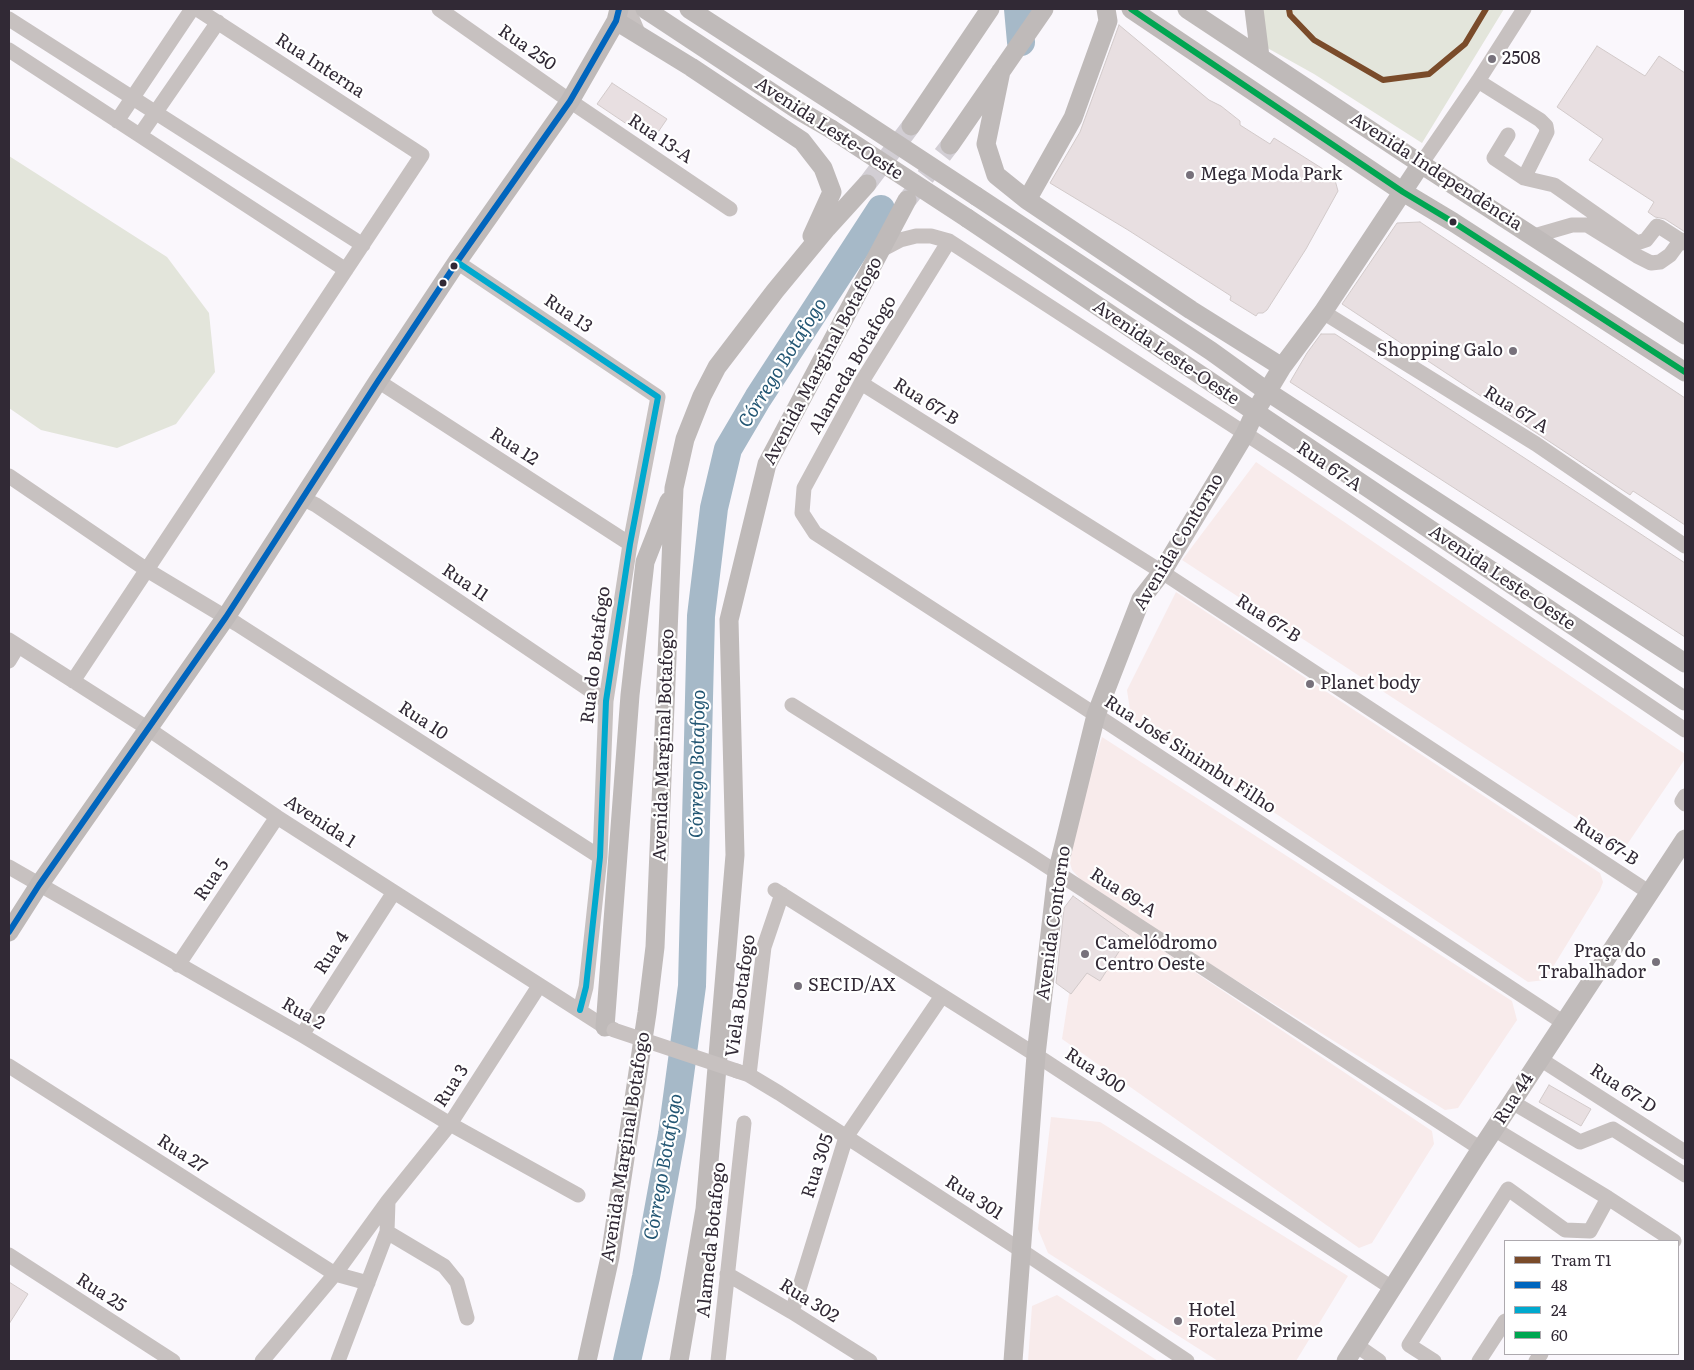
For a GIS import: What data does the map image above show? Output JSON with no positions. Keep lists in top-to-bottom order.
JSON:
{
  "streets": {
    "main road": [
      "Avenida Leste-Oeste",
      "Avenida Independência",
      "Avenida Marginal Botafogo",
      "Avenida Contorno",
      "Rua 44"
    ],
    "street": [
      "Rua 250",
      "Rua Interna",
      "Rua 13-A",
      "Rua 13",
      "Alameda Botafogo",
      "Rua 67-B",
      "Rua 67 A",
      "Rua 12",
      "Rua 67-A",
      "Rua 11",
      "Rua do Botafogo",
      "Rua 10",
      "Rua José Sinimbu Filho",
      "Avenida 1",
      "Rua 5",
      "Rua 69-A",
      "Rua 4",
      "Viela Botafogo",
      "Rua 2",
      "Rua 300",
      "Rua 3",
      "Rua 67-D",
      "Rua 27",
      "Rua 305",
      "Rua 301",
      "Rua 25",
      "Rua 302"
    ]
  },
  "crossings": [
    ["Rua 250", "Rua 13-A"],
    ["Avenida Leste-Oeste", "Avenida Contorno"],
    ["Avenida Independência", "Avenida Contorno"],
    ["Rua 13", "Rua do Botafogo"],
    ["Alameda Botafogo", "Rua 67-B"],
    ["Alameda Botafogo", "Rua 67-A"],
    ["Alameda Botafogo", "Rua José Sinimbu Filho"],
    ["Alameda Botafogo", "Rua 302"],
    ["Rua 67-B", "Avenida Contorno"],
    ["Rua 67-B", "Rua 44"],
    ["Rua 67 A", "Avenida Contorno"],
    ["Rua 12", "Rua do Botafogo"],
    ["Rua 67-A", "Avenida Contorno"],
    ["Avenida Contorno", "Rua José Sinimbu Filho"],
    ["Avenida Contorno", "Rua 69-A"],
    ["Avenida Contorno", "Rua 300"],
    ["Avenida Contorno", "Rua 301"],
    ["Rua 11", "Rua do Botafogo"],
    ["Rua do Botafogo", "Rua 10"],
    ["Rua do Botafogo", "Avenida 1"],
    ["Rua José Sinimbu Filho", "Rua 44"],
    ["Avenida 1", "Rua 5"],
    ["Avenida 1", "Rua 4"],
    ["Avenida 1", "Viela Botafogo"],
    ["Avenida 1", "Rua 3"],
    ["Avenida 1", "Rua 301"],
    ["Rua 5", "Rua 2"],
    ["Rua 69-A", "Rua 44"],
    ["Rua 4", "Rua 2"],
    ["Viela Botafogo", "Rua 300"],
    ["Viela Botafogo", "Rua 301"],
    ["Rua 2", "Rua 3"],
    ["Rua 300", "Rua 44"],
    ["Rua 300", "Rua 305"],
    ["Rua 3", "Rua 27"],
    ["Rua 67-D", "Rua 44"],
    ["Rua 305", "Rua 301"],
    ["Rua 305", "Rua 302"]
  ],
  "water": ["Córrego Botafogo"],
  "places": [
    "2508",
    "Mega Moda Park",
    "Shopping Galo",
    "Planet body",
    "Camelódromo Centro Oeste",
    "Praça do Trabalhador",
    "SECID/AX",
    "Hotel Fortaleza Prime"
  ],
  "lines": [
    "tram line T1",
    "transit line 48",
    "transit line 60",
    "transit line 24"
  ],
  "legend": [
    "Tram T1",
    "48",
    "24",
    "60"
  ]
}
